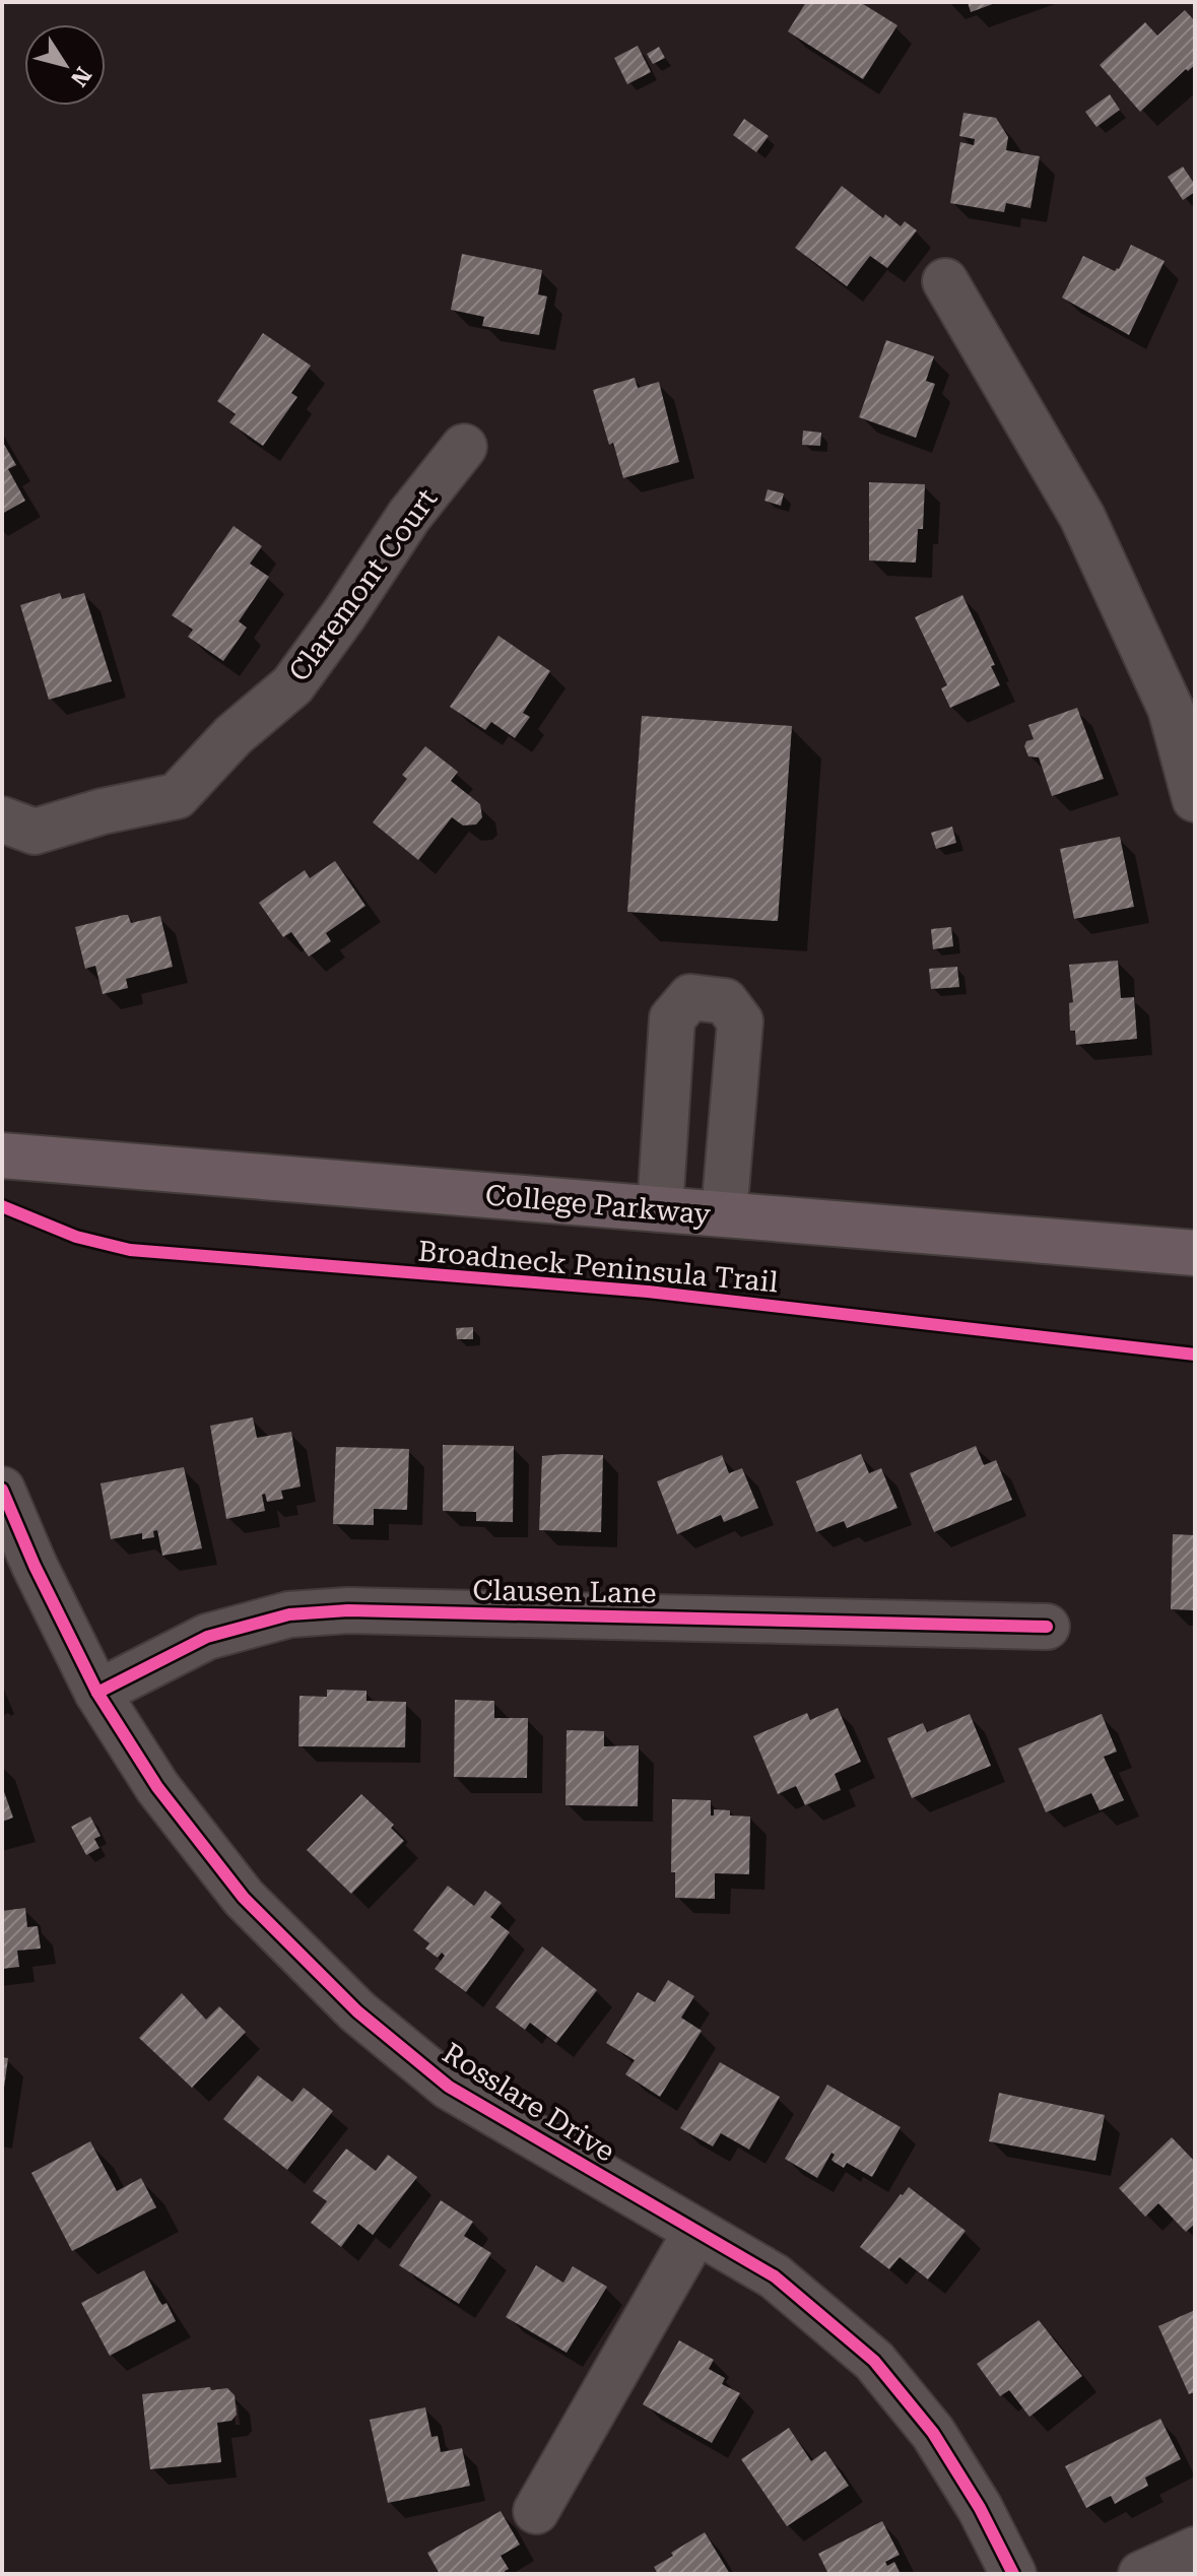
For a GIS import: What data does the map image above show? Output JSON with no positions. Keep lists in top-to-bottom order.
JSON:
{
  "streets": {
    "main road": ["College Parkway"],
    "street": ["Claremont Court", "Clausen Lane", "Rosslare Drive"],
    "cycle path": ["Broadneck Peninsula Trail"]
  },
  "crossings": [
    ["Clausen Lane", "Rosslare Drive"]
  ],
  "north": "bottom right"
}
